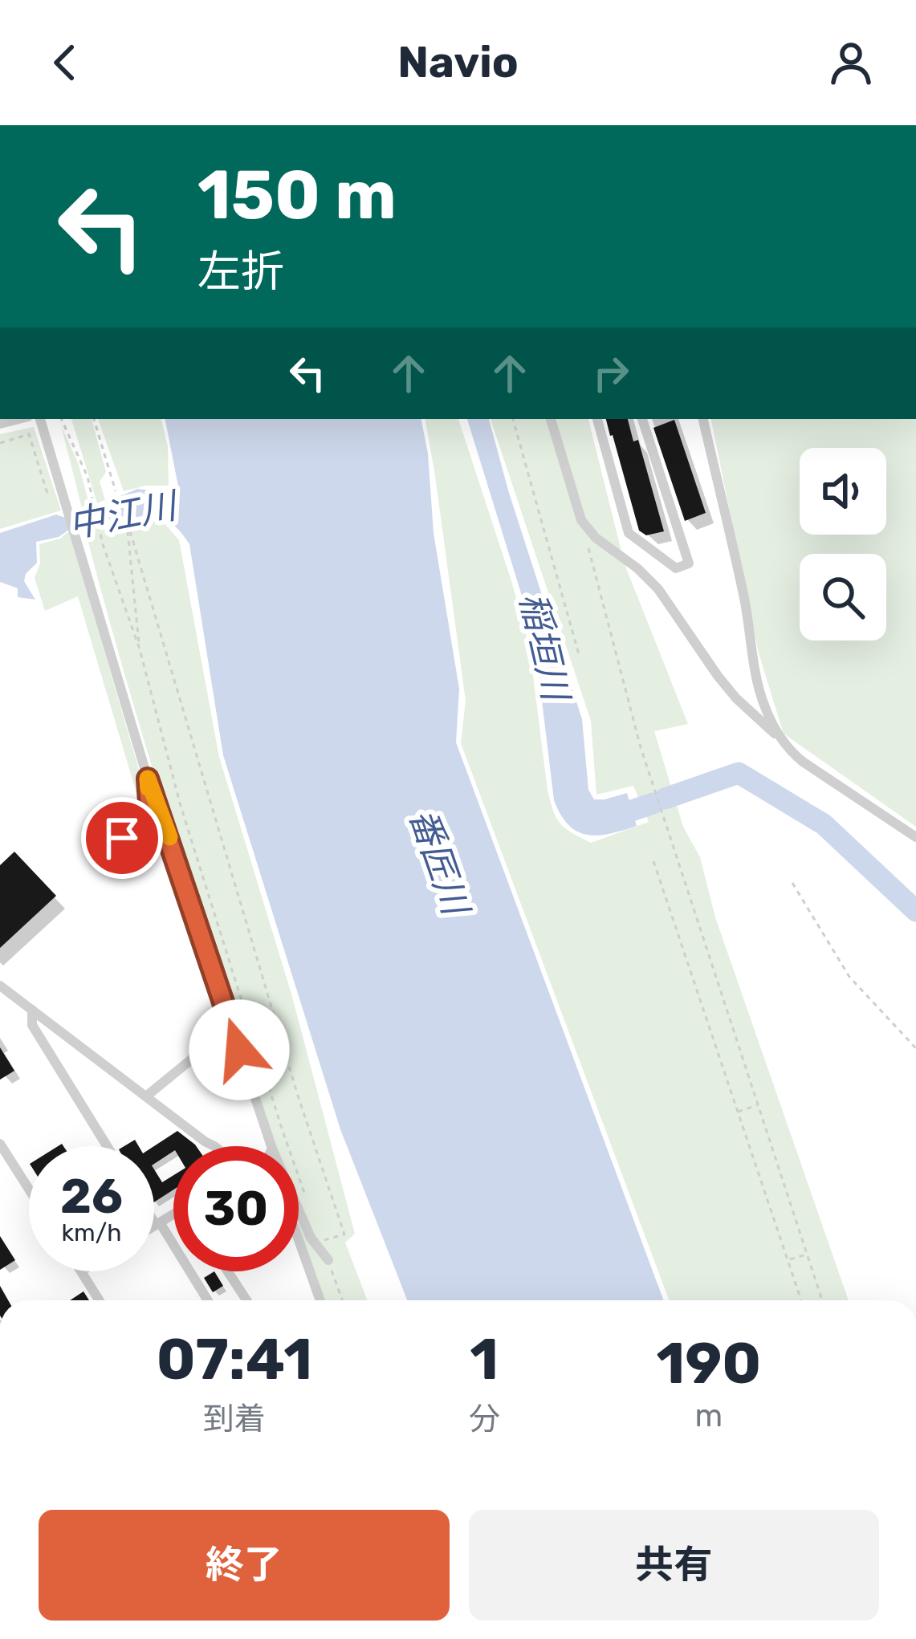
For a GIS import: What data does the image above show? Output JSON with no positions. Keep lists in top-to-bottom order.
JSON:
{
  "water": ["中江川", "稲垣川", "番匠川"],
  "page": {
    "header": "Navio",
    "turn": ["150 m", "左折"],
    "speed": "26 km/h",
    "limit": "30",
    "eta": [
      "07:41",
      "到着",
      "1",
      "分",
      "190",
      "m"
    ],
    "buttons": ["終了", "共有"]
  }
}
